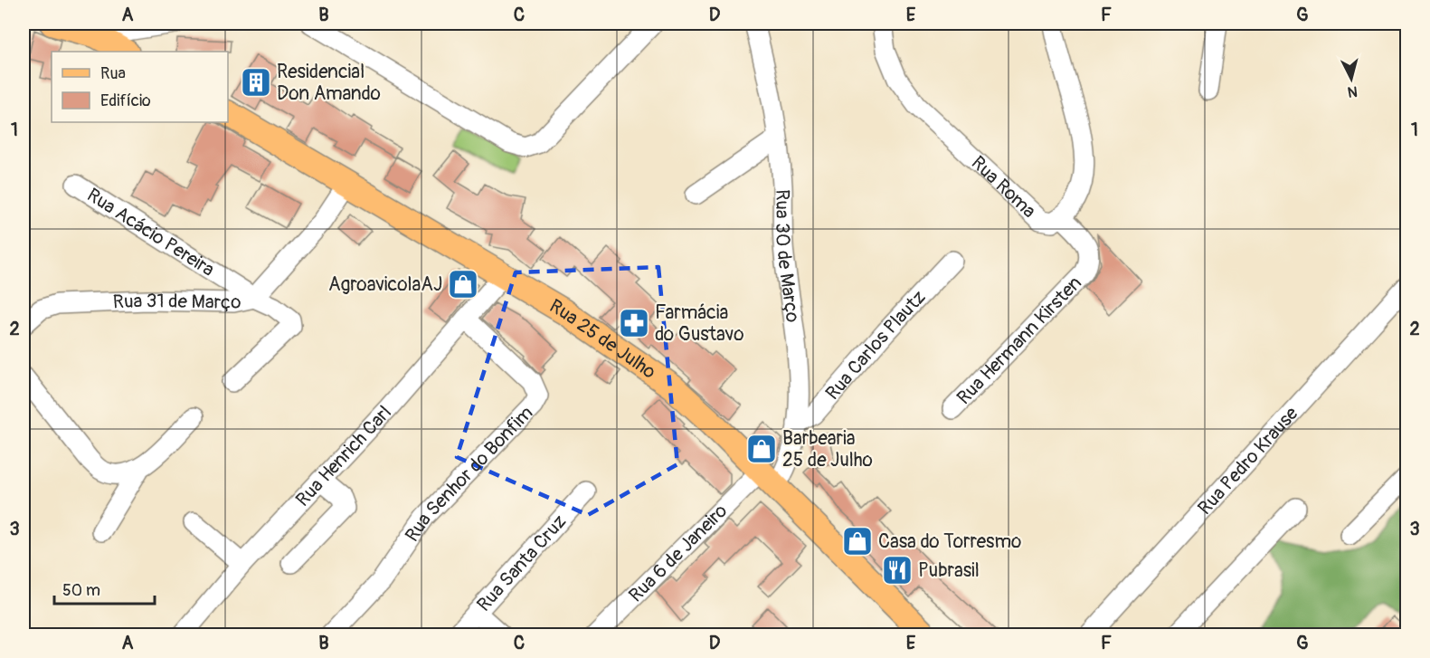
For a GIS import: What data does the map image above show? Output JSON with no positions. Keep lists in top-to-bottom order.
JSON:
{
  "streets": {
    "main road": ["Rua 25 de Julho"],
    "street": [
      "Rua Roma",
      "Rua Acácio Pereira",
      "Rua 30 de Março",
      "Rua 31 de Março",
      "Rua Hermann Kirsten",
      "Rua Carlos Plautz",
      "Rua Henrich Carl",
      "Rua Pedro Krause",
      "Rua Senhor do Bonfim",
      "Rua 6 de Janeiro",
      "Rua Santa Cruz"
    ]
  },
  "crossings": [
    ["Rua Roma", "Rua Hermann Kirsten"],
    ["Rua Acácio Pereira", "Rua 31 de Março"],
    ["Rua 30 de Março", "Rua 25 de Julho"],
    ["Rua 30 de Março", "Rua Carlos Plautz"],
    ["Rua 30 de Março", "Rua 6 de Janeiro"],
    ["Rua 31 de Março", "Rua 25 de Julho"],
    ["Rua 25 de Julho", "Rua Henrich Carl"],
    ["Rua 25 de Julho", "Rua 6 de Janeiro"],
    ["Rua Henrich Carl", "Rua Senhor do Bonfim"]
  ],
  "places": {
    "building": ["Residencial Don Amando"],
    "shop": ["AgroavicolaAJ", "Barbearia 25 de Julho", "Casa do Torresmo"],
    "pharmacy": ["Farmácia do Gustavo"],
    "restaurant": ["Pubrasil"]
  },
  "legend": ["Rua", "Edifício"],
  "scale_bar": "50 m",
  "north": "bottom",
  "grid": {
    "columns": [
      "A",
      "B",
      "C",
      "D",
      "E",
      "F",
      "G"
    ],
    "rows": ["1", "2", "3"]
  }
}
